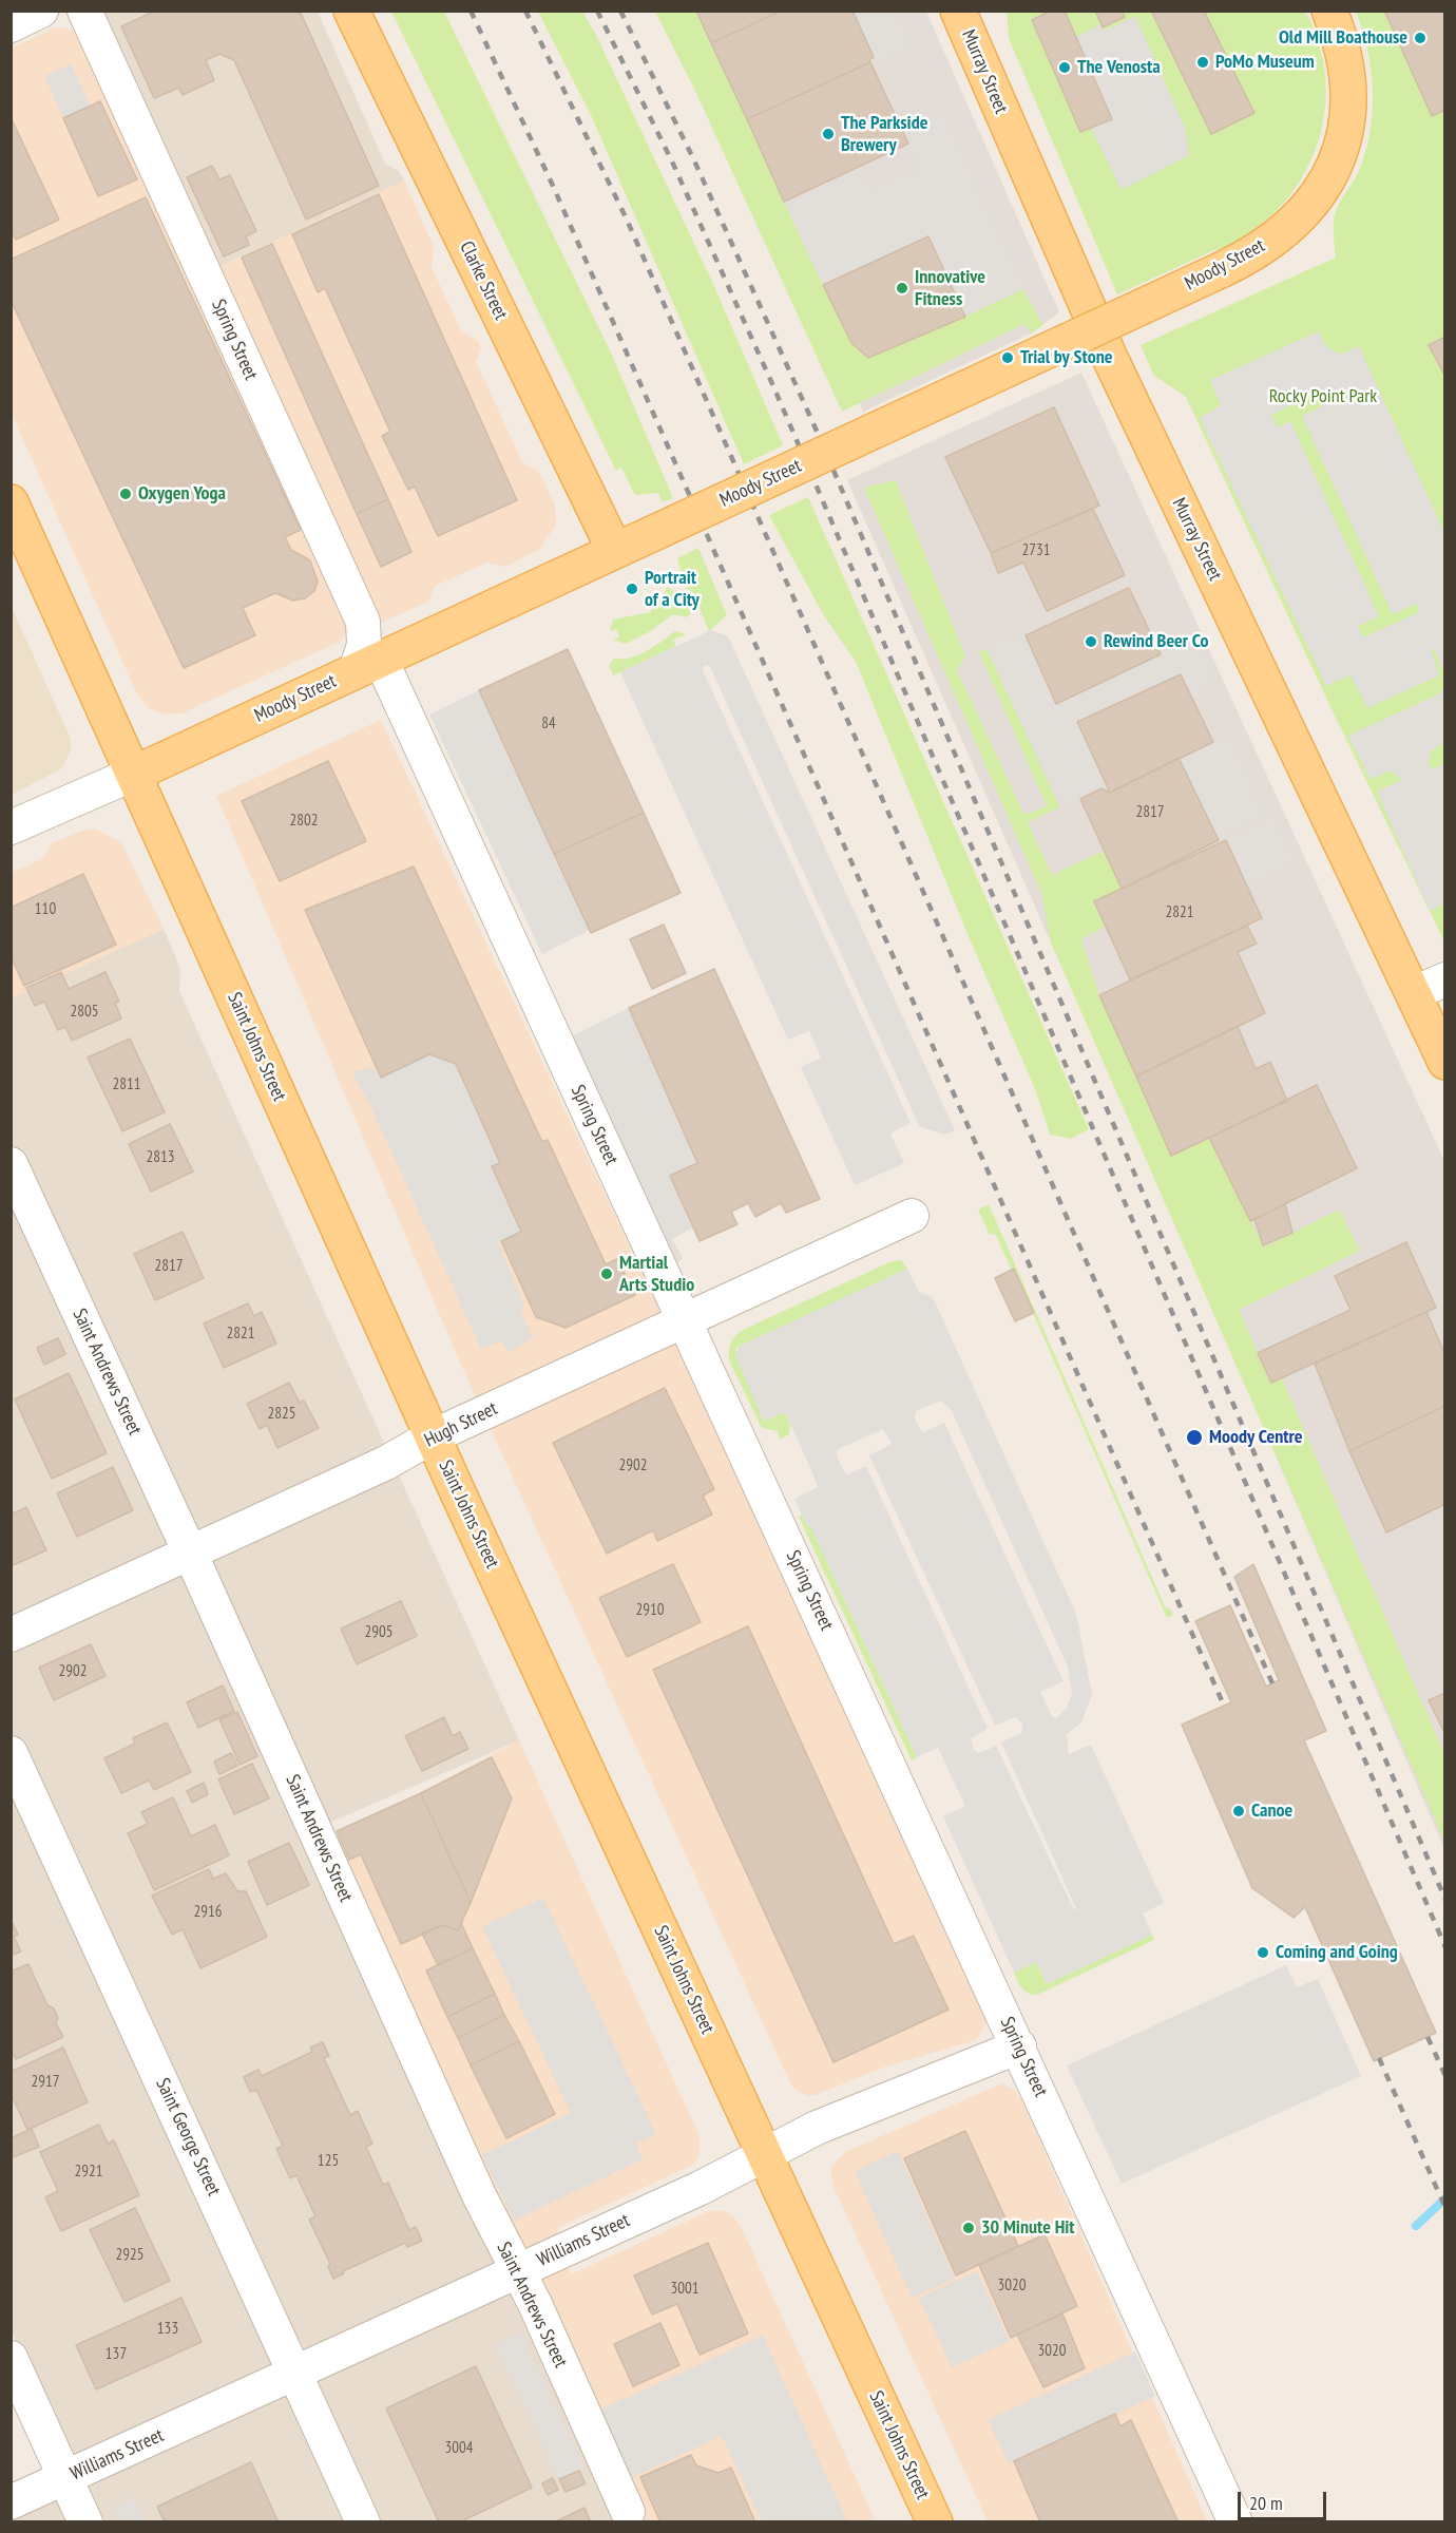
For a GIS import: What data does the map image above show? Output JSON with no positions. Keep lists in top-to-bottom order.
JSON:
{
  "streets": {
    "main road": [
      "Murray Street",
      "Moody Street",
      "Clarke Street",
      "Saint Johns Street"
    ],
    "street": [
      "Spring Street",
      "Saint Andrews Street",
      "Hugh Street",
      "Saint George Street",
      "Williams Street"
    ]
  },
  "crossings": [
    ["Moody Street", "Clarke Street"],
    ["Moody Street", "Spring Street"],
    ["Moody Street", "Saint Johns Street"],
    ["Spring Street", "Hugh Street"],
    ["Spring Street", "Williams Street"],
    ["Saint Johns Street", "Hugh Street"],
    ["Saint Johns Street", "Williams Street"],
    ["Saint Andrews Street", "Hugh Street"],
    ["Saint Andrews Street", "Williams Street"],
    ["Saint George Street", "Williams Street"]
  ],
  "parks": ["Rocky Point Park"],
  "places": [
    "Old Mill Boathouse",
    "PoMo Museum",
    "The Venosta",
    "The Parkside Brewery",
    "Innovative Fitness",
    "Trial by Stone",
    "Oxygen Yoga",
    "Portrait of a City",
    "Rewind Beer Co",
    "Martial Arts Studio",
    "Moody Centre",
    "Canoe",
    "Coming and Going",
    "30 Minute Hit"
  ],
  "house_numbers": [
    "2731",
    "84",
    "2817",
    "2802",
    "110",
    "2821",
    "2805",
    "2811",
    "2813",
    "2817",
    "2821",
    "2825",
    "2902",
    "2910",
    "2905",
    "2902",
    "2916",
    "2917",
    "125",
    "2921",
    "2925",
    "3020",
    "3001",
    "133",
    "3020",
    "137",
    "3004"
  ],
  "scale_bar": "20 m"
}
